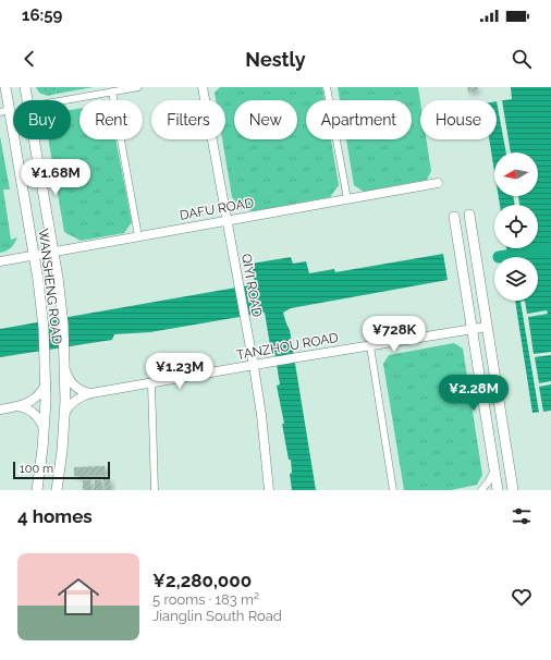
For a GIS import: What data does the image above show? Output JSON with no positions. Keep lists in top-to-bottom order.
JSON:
{
  "streets": {
    "main road": ["WANSHENG ROAD"],
    "street": ["DAFU ROAD", "QIYI ROAD", "TANZHOU ROAD"]
  },
  "crossings": [
    ["DAFU ROAD", "QIYI ROAD"],
    ["DAFU ROAD", "WANSHENG ROAD"],
    ["QIYI ROAD", "TANZHOU ROAD"],
    ["WANSHENG ROAD", "TANZHOU ROAD"]
  ],
  "scale_bar": "100 m",
  "north": "left",
  "page": {
    "status": "16:59",
    "header": "Nestly",
    "chip": [
      "Buy",
      "Rent",
      "Filters",
      "New",
      "Apartment",
      "House"
    ],
    "price": [
      "¥1.68M",
      "¥728K",
      "¥1.23M",
      "¥2.28M"
    ],
    "scale": "100 m",
    "heading": "4 homes",
    "list": [
      {
        "name": "¥2,280,000",
        "note": "5 rooms · 183 m² · Jianglin South Road"
      }
    ]
  }
}
